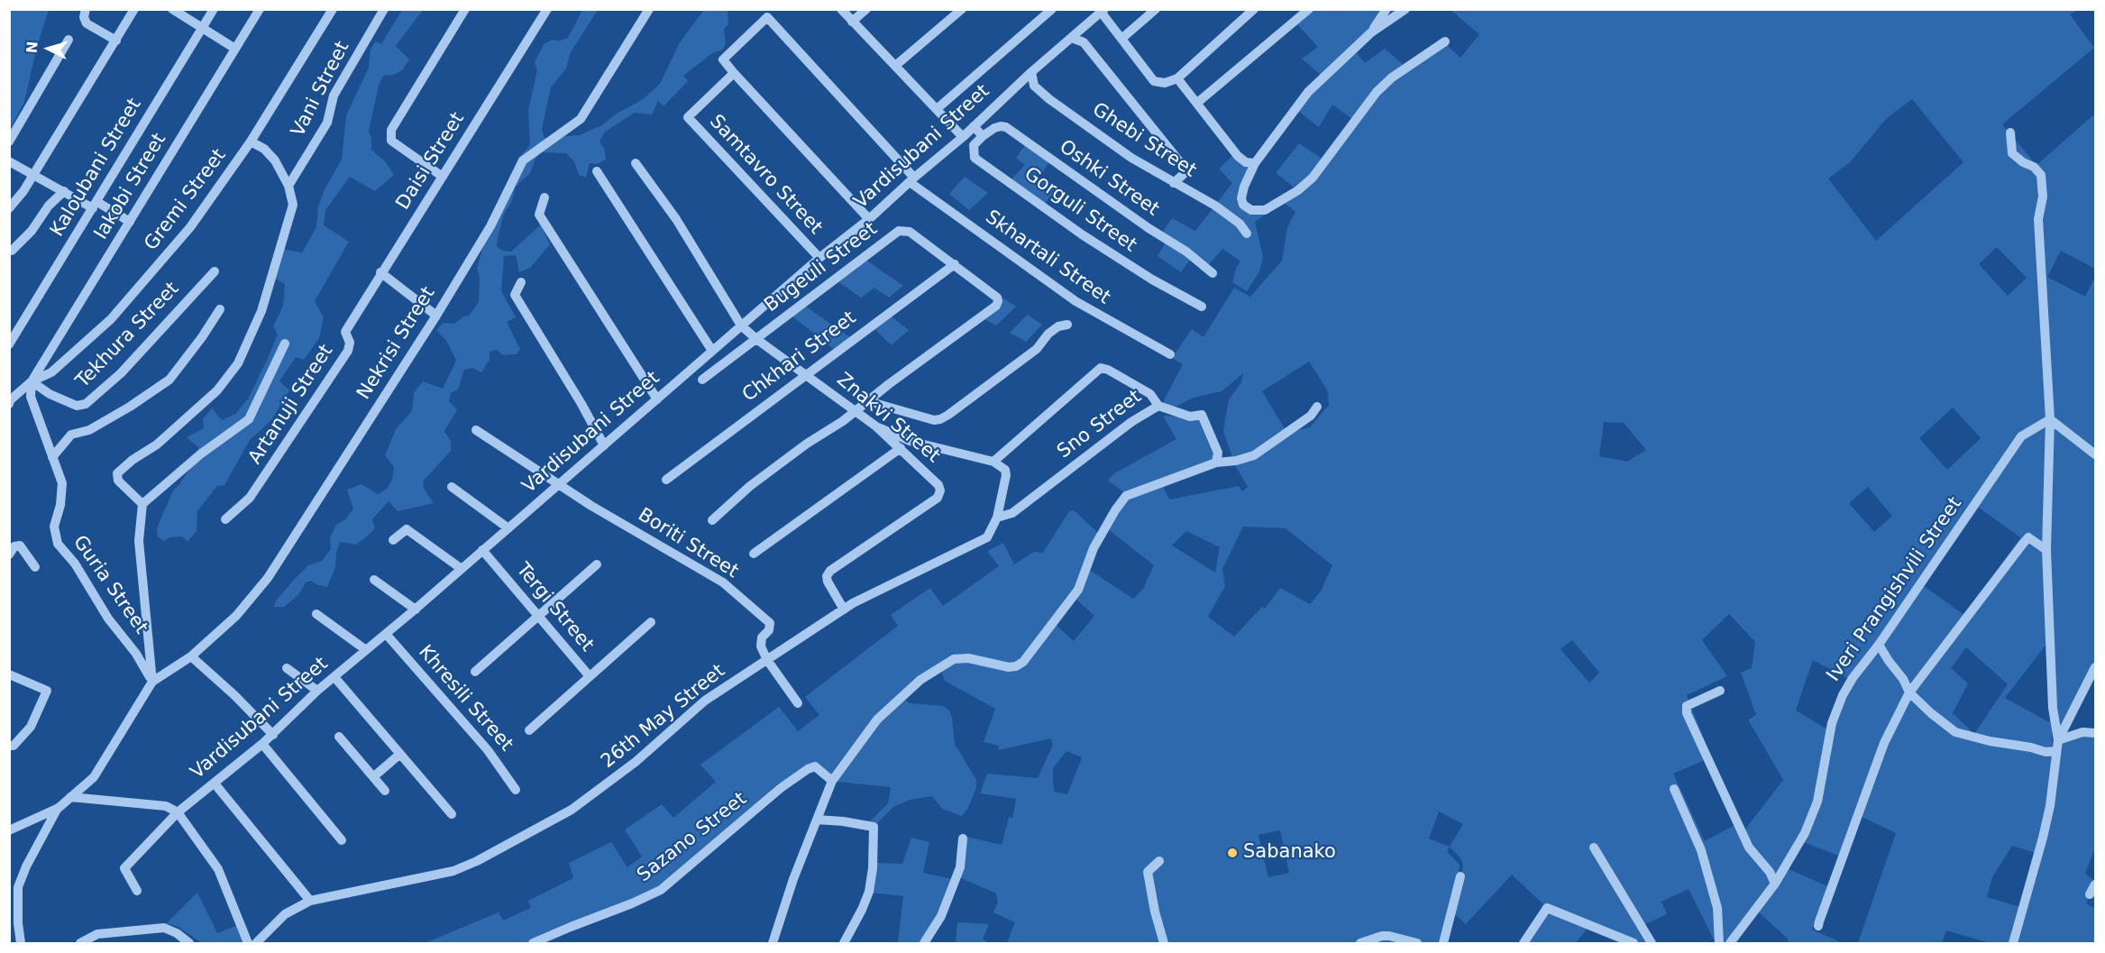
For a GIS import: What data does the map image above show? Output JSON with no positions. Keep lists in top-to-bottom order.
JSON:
{
  "streets": {
    "street": [
      "Vani Street",
      "Ghebi Street",
      "Vardisubani Street",
      "Daisi Street",
      "Kaloubani Street",
      "Samtavro Street",
      "Oshki Street",
      "Iakobi Street",
      "Gremi Street",
      "Gorguli Street",
      "Skhartali Street",
      "Bugeuli Street",
      "Tekhura Street",
      "Nekrisi Street",
      "Chkhari Street",
      "Artanuji Street",
      "Znakvi Street",
      "Sno Street",
      "Boriti Street",
      "Guria Street",
      "Iveri Prangishvili Street",
      "Tergi Street",
      "Khresili Street",
      "26th May Street",
      "Sazano Street"
    ]
  },
  "crossings": [
    ["Ghebi Street", "Vardisubani Street"],
    ["Vardisubani Street", "Samtavro Street"],
    ["Vardisubani Street", "Skhartali Street"],
    ["Vardisubani Street", "Znakvi Street"],
    ["Vardisubani Street", "Boriti Street"],
    ["Vardisubani Street", "Tergi Street"],
    ["Vardisubani Street", "Khresili Street"],
    ["Daisi Street", "Artanuji Street"],
    ["Oshki Street", "Gorguli Street"],
    ["Iakobi Street", "Gremi Street"],
    ["Iakobi Street", "Tekhura Street"],
    ["Iakobi Street", "Guria Street"],
    ["Gremi Street", "Tekhura Street"],
    ["Gremi Street", "Guria Street"],
    ["Bugeuli Street", "Chkhari Street"],
    ["Bugeuli Street", "Znakvi Street"],
    ["Tekhura Street", "Guria Street"],
    ["Nekrisi Street", "Guria Street"],
    ["Chkhari Street", "Znakvi Street"],
    ["Znakvi Street", "26th May Street"],
    ["Sno Street", "26th May Street"],
    ["Boriti Street", "26th May Street"]
  ],
  "places": ["Sabanako"],
  "north": "left"
}
